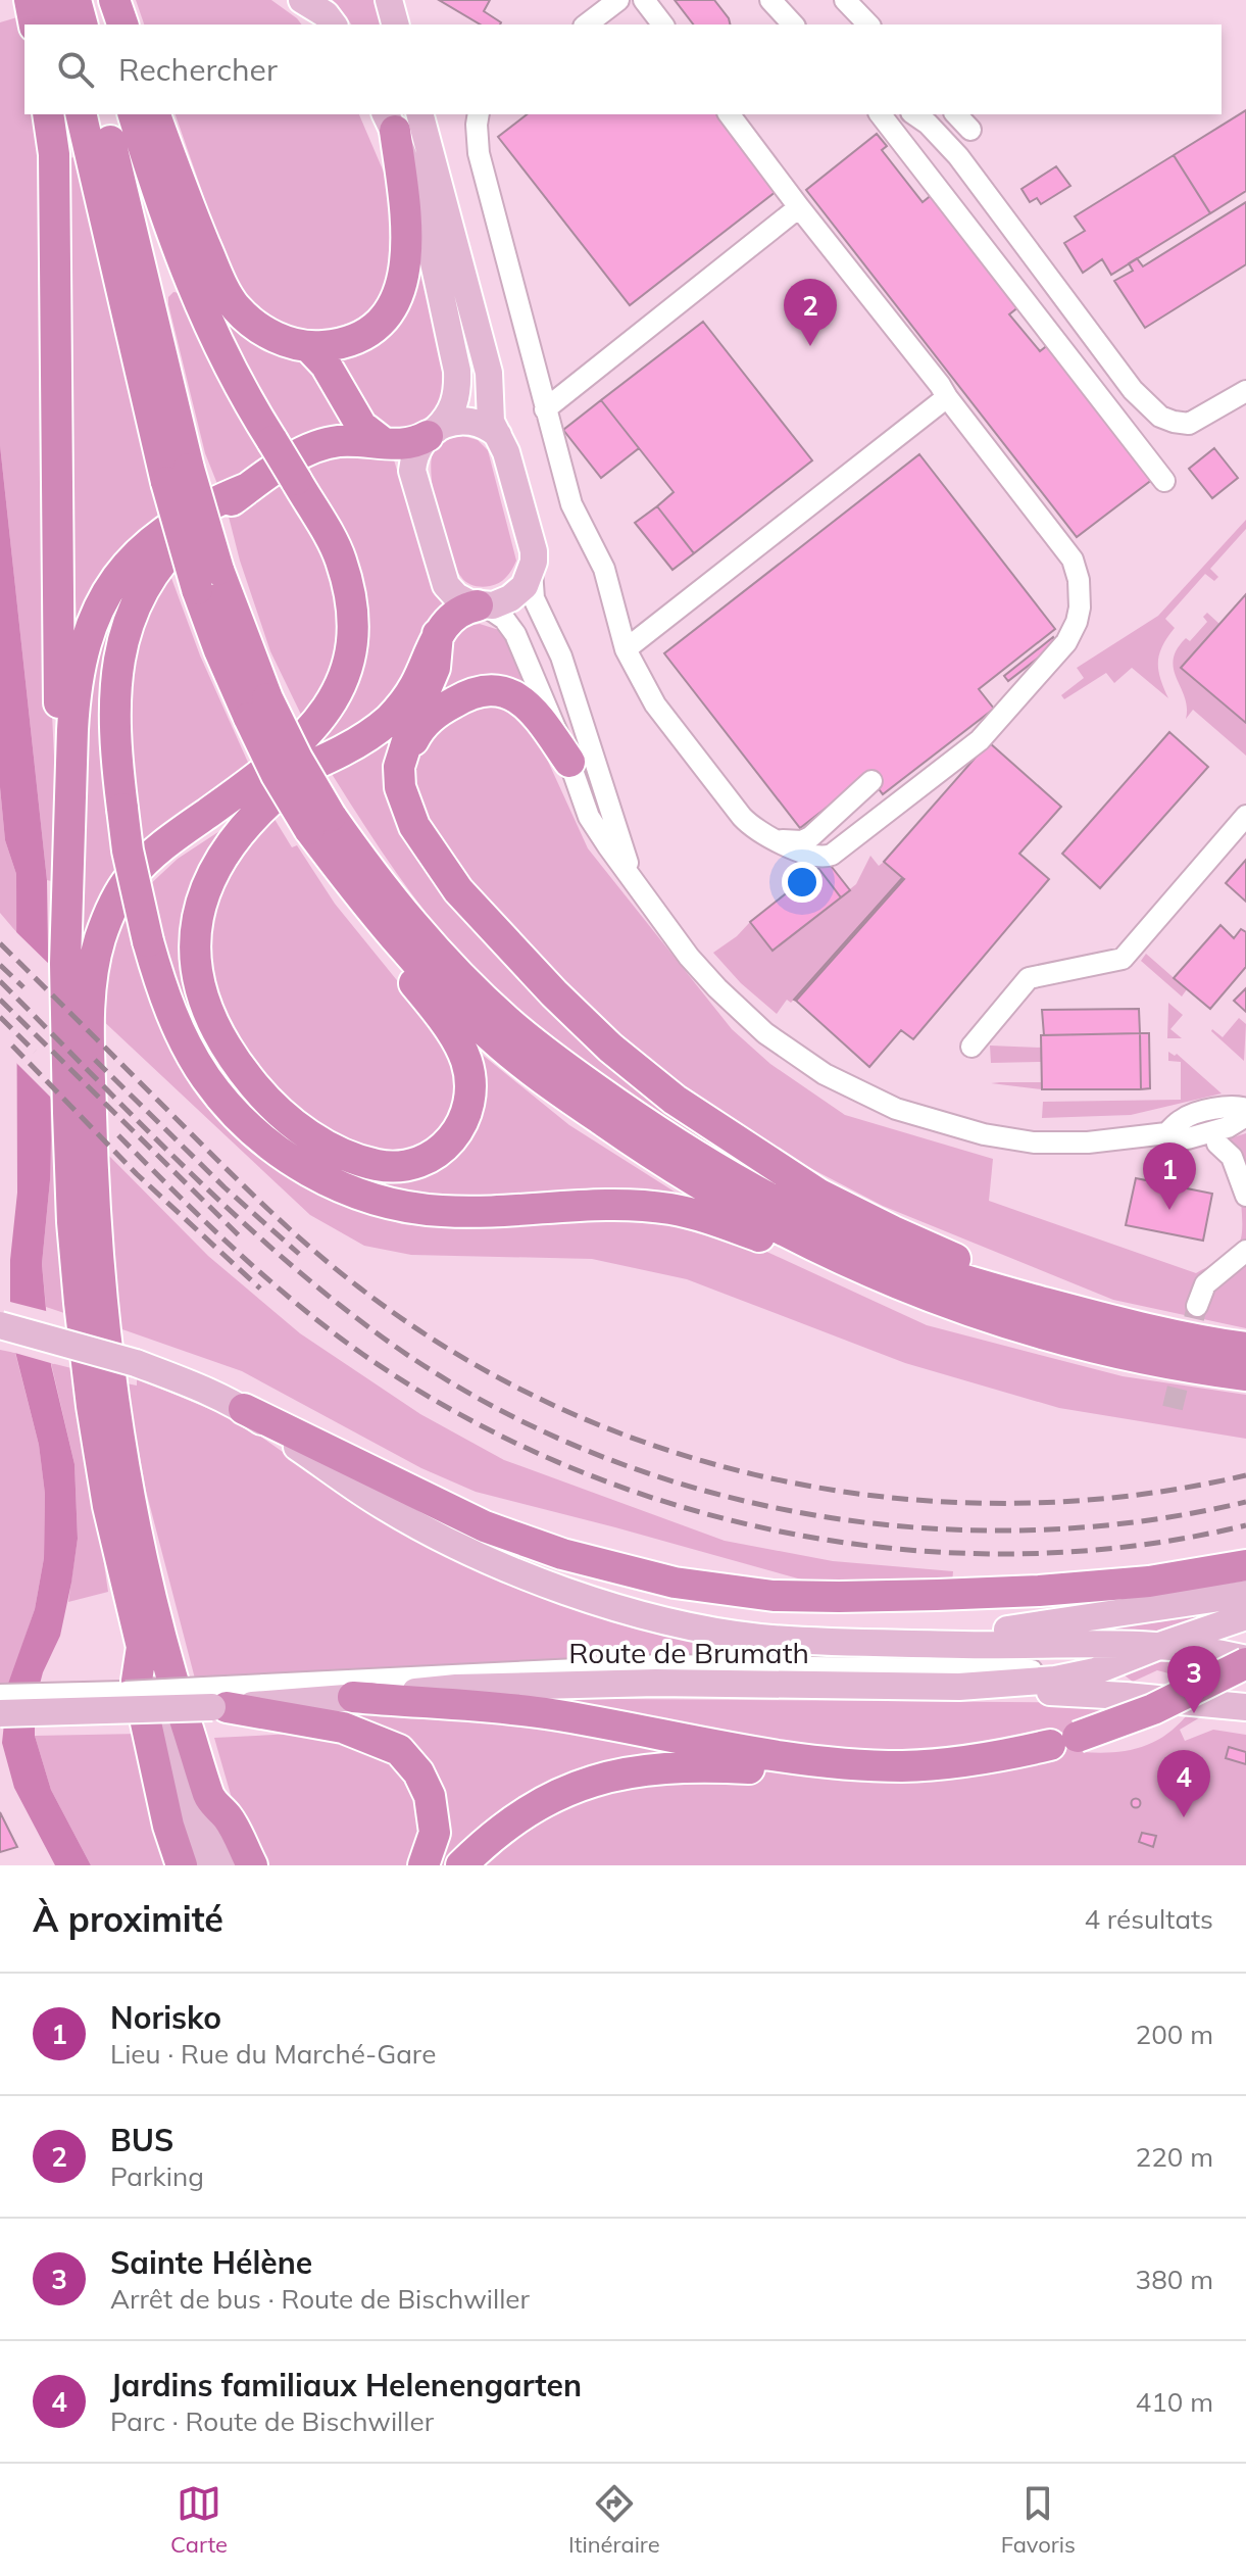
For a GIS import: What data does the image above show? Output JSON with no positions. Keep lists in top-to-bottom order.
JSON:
{
  "streets": {
    "main road": ["Route de Brumath"]
  },
  "page": {
    "search": "Rechercher",
    "pins": [
      "2",
      "1",
      "3",
      "4"
    ],
    "heading": ["À proximité", "4 résultats"],
    "list": [
      {
        "mark": "1",
        "name": "Norisko",
        "note": "Lieu · Rue du Marché-Gare",
        "value": "200 m"
      },
      {
        "mark": "2",
        "name": "BUS",
        "note": "Parking",
        "value": "220 m"
      },
      {
        "mark": "3",
        "name": "Sainte Hélène",
        "note": "Arrêt de bus · Route de Bischwiller",
        "value": "380 m"
      },
      {
        "mark": "4",
        "name": "Jardins familiaux Helenengarten",
        "note": "Parc · Route de Bischwiller",
        "value": "410 m"
      }
    ],
    "nav": ["Carte", "Itinéraire", "Favoris"]
  }
}
